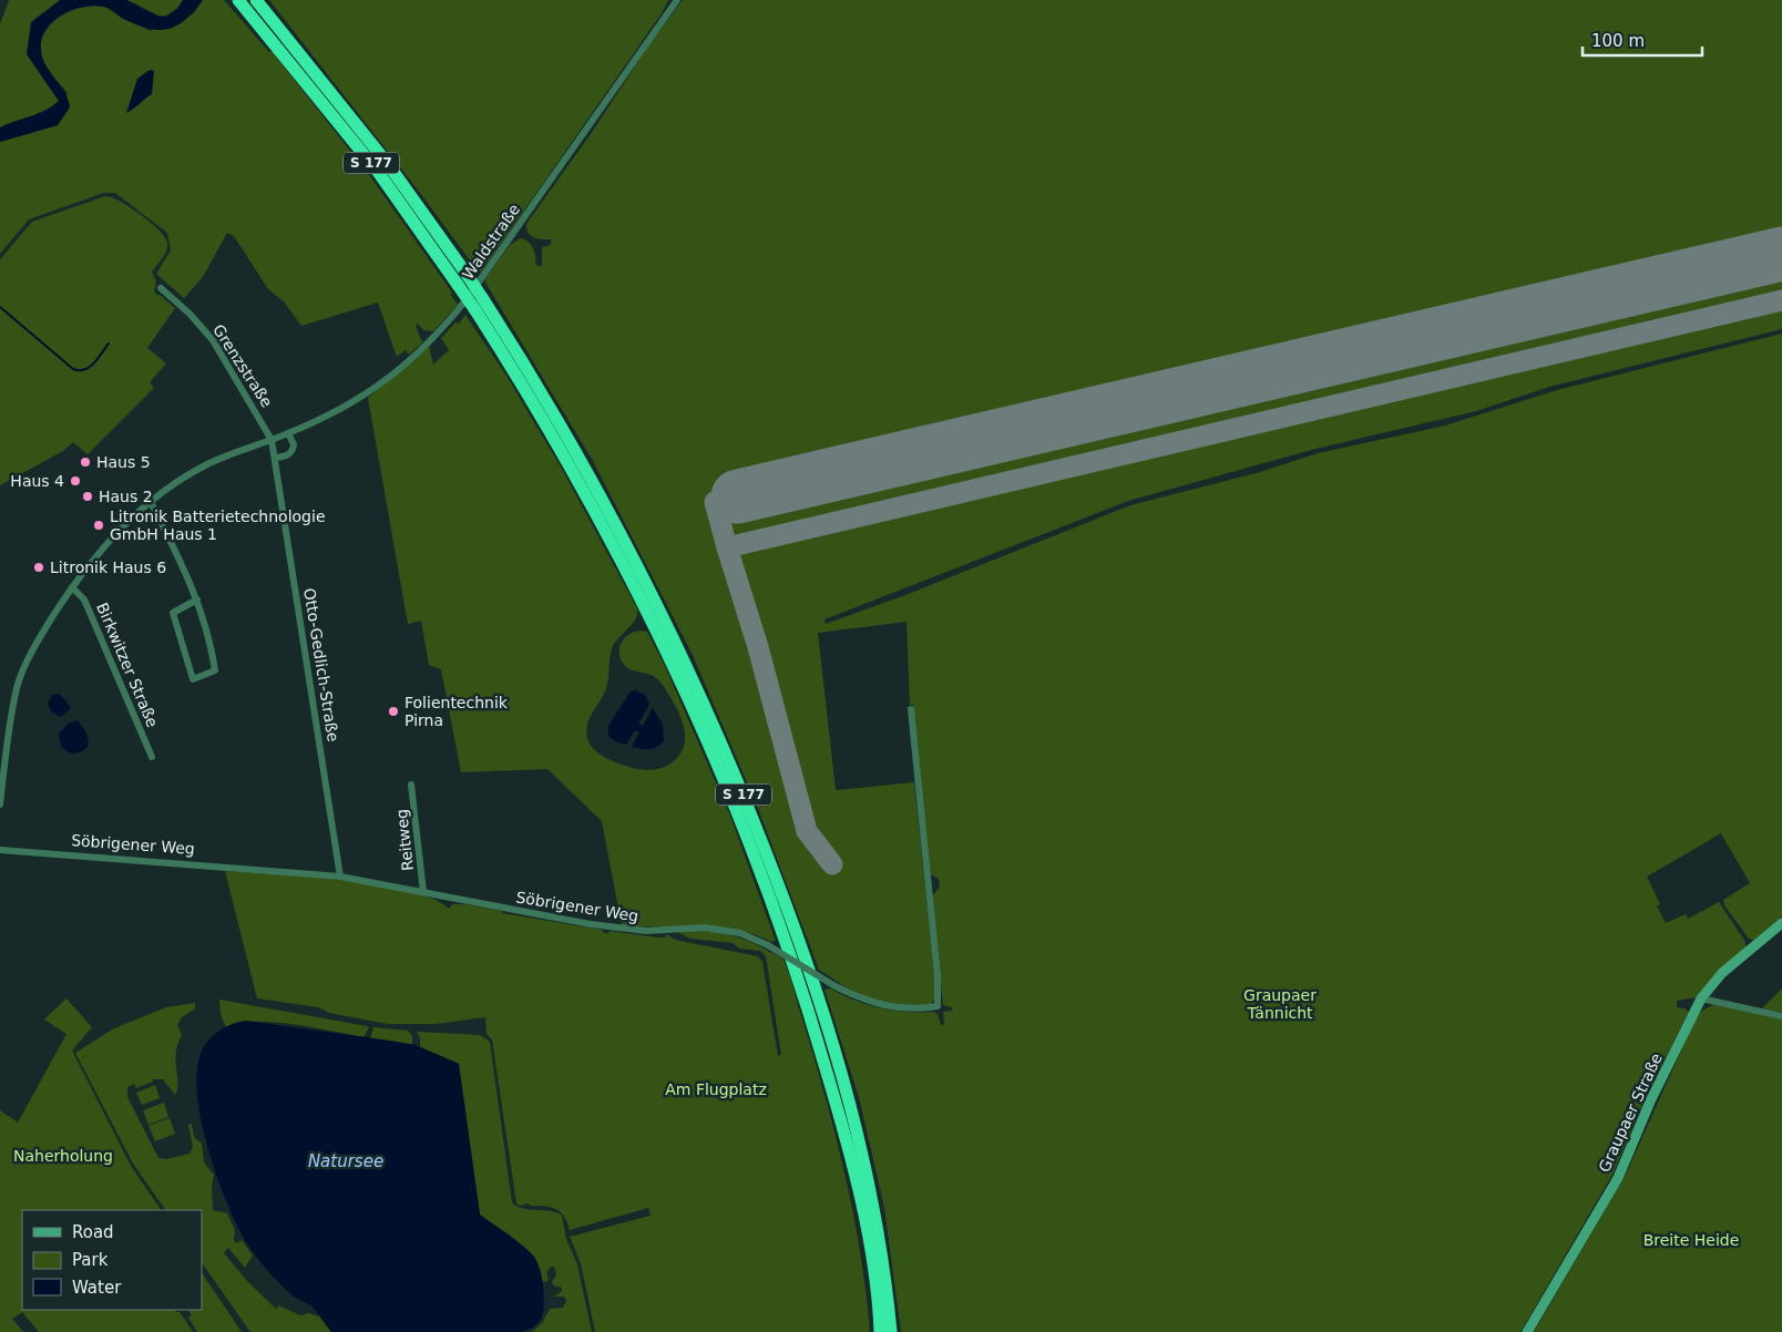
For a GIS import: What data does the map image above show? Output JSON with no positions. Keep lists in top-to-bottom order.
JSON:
{
  "streets": {
    "highway": ["S 177"],
    "street": [
      "Waldstraße",
      "Grenzstraße",
      "Birkwitzer Straße",
      "Otto-Gedlich-Straße",
      "Reitweg",
      "Söbrigener Weg",
      "Graupaer Straße"
    ]
  },
  "crossings": [
    ["Waldstraße", "Grenzstraße"],
    ["Waldstraße", "Otto-Gedlich-Straße"],
    ["Grenzstraße", "Otto-Gedlich-Straße"],
    ["Otto-Gedlich-Straße", "Söbrigener Weg"],
    ["Reitweg", "Söbrigener Weg"]
  ],
  "water": ["Natursee"],
  "parks": [
    "Graupaer Tännicht",
    "Am Flugplatz",
    "Naherholung",
    "Breite Heide"
  ],
  "places": [
    "Haus 5",
    "Haus 4",
    "Haus 2",
    "Litronik Batterietechnologie GmbH Haus 1",
    "Litronik Haus 6",
    "Folientechnik Pirna"
  ],
  "legend": ["Road", "Park", "Water"],
  "scale_bar": "100 m"
}
